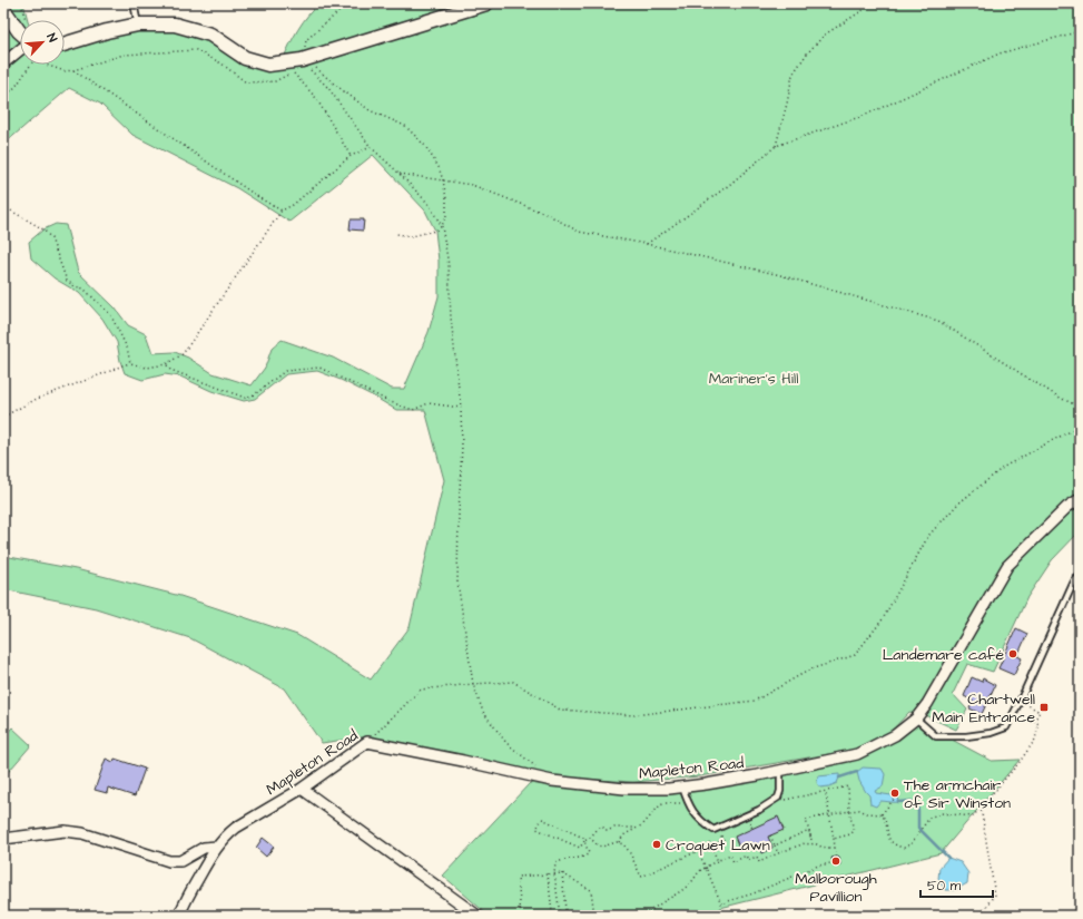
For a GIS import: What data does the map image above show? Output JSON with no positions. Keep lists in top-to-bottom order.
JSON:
{
  "streets": {
    "street": ["Mapleton Road"]
  },
  "parks": ["Mariner's Hill"],
  "places": {
    "other": [
      "Landemare café",
      "The armchair of Sir Winston",
      "Croquet Lawn",
      "Malborough Pavillion"
    ],
    "transit": ["Chartwell Main Entrance"]
  },
  "scale_bar": "50 m",
  "north": "top right"
}
